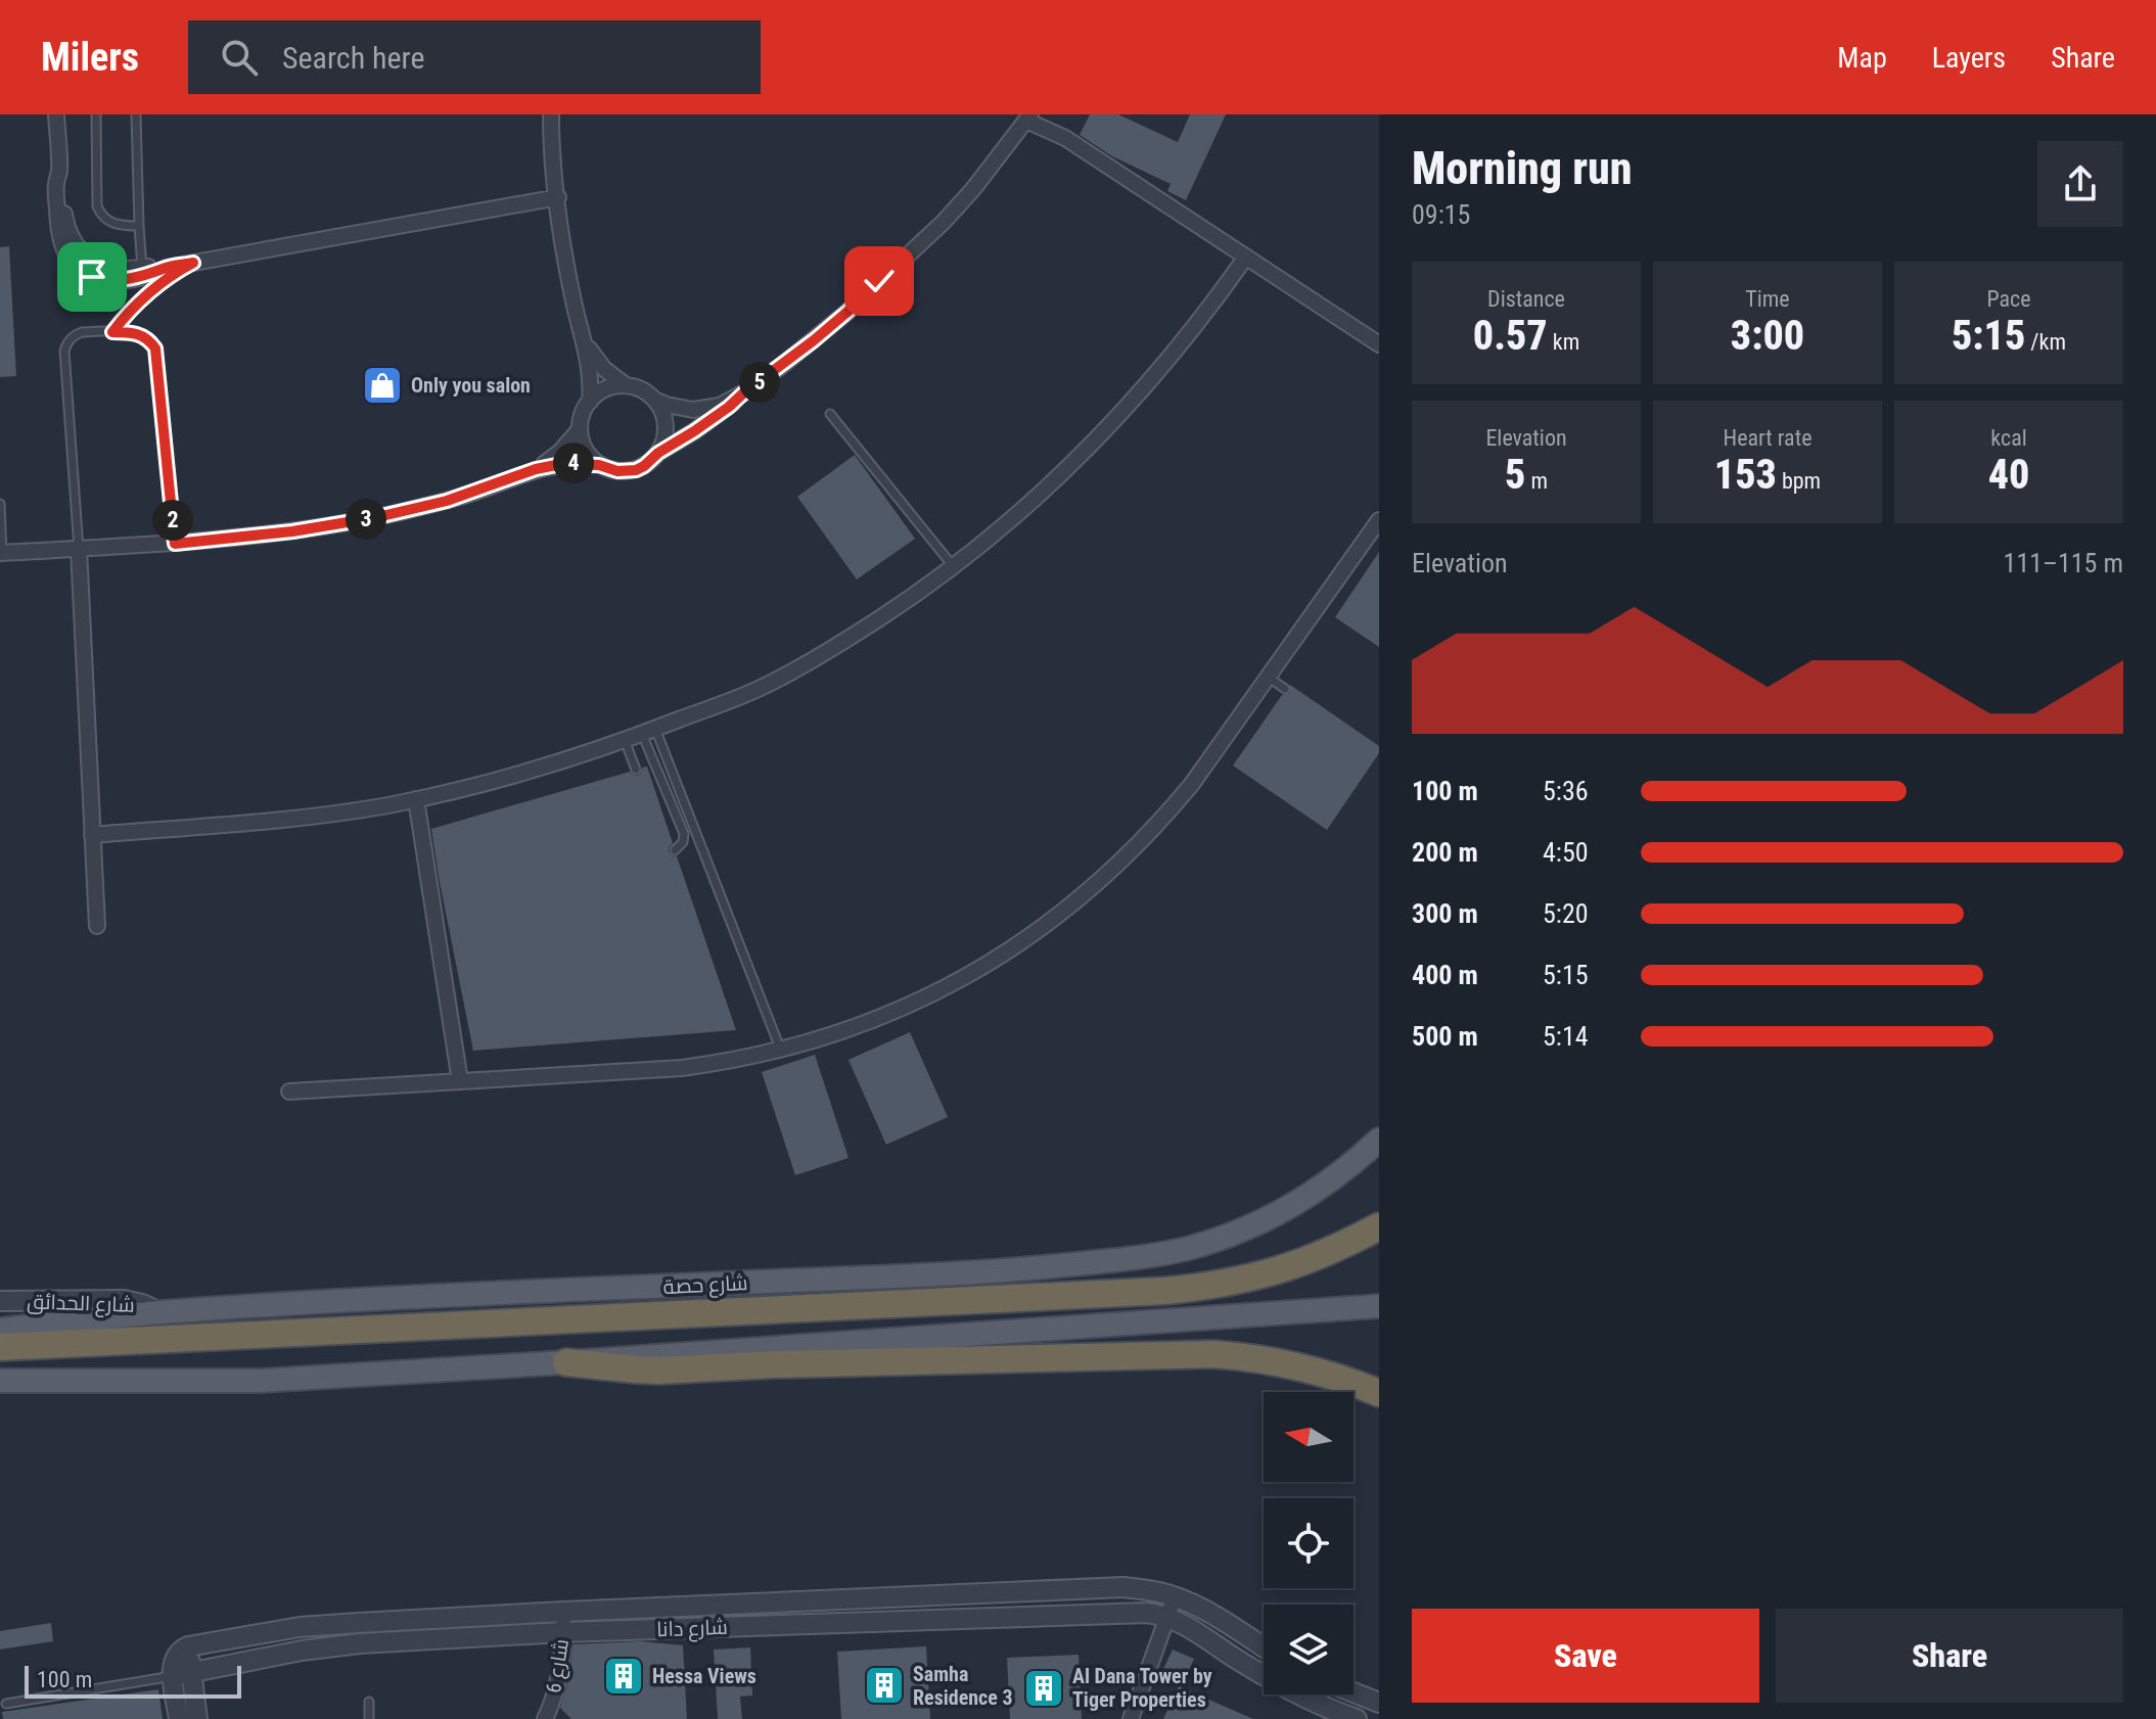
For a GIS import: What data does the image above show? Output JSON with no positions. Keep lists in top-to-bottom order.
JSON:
{
  "streets": {
    "main road": ["شارع حصة"],
    "street": ["شارع الحدائق", "شارع دانا", "شارع 6"]
  },
  "crossings": [
    ["شارع حصة", "شارع الحدائق"],
    ["شارع دانا", "شارع 6"]
  ],
  "places": {
    "shop": ["Only you salon"],
    "building": ["Hessa Views", "Samha Residence 3", "Al Dana Tower by Tiger Properties"]
  },
  "scale_bar": "100 m",
  "north": "left",
  "page": {
    "header": "Milers",
    "search": "Search here",
    "nav": ["Map", "Layers", "Share"],
    "heading": ["Morning run", "09:15"],
    "stats": [
      ["Distance", "0.57 km"],
      ["Time", "3:00"],
      ["Pace", "5:15 /km"],
      ["Elevation", "5 m"],
      ["Heart rate", "153 bpm"],
      ["kcal", "40"]
    ],
    "pins": [
      "5",
      "4",
      "3",
      "2"
    ],
    "chart": ["Elevation", "111–115 m"],
    "list": [
      {
        "name": "100 m",
        "note": "5:36"
      },
      {
        "name": "200 m",
        "note": "4:50"
      },
      {
        "name": "300 m",
        "note": "5:20"
      },
      {
        "name": "400 m",
        "note": "5:15"
      },
      {
        "name": "500 m",
        "note": "5:14"
      }
    ],
    "buttons": ["Save", "Share"],
    "scale": "100 m"
  }
}
